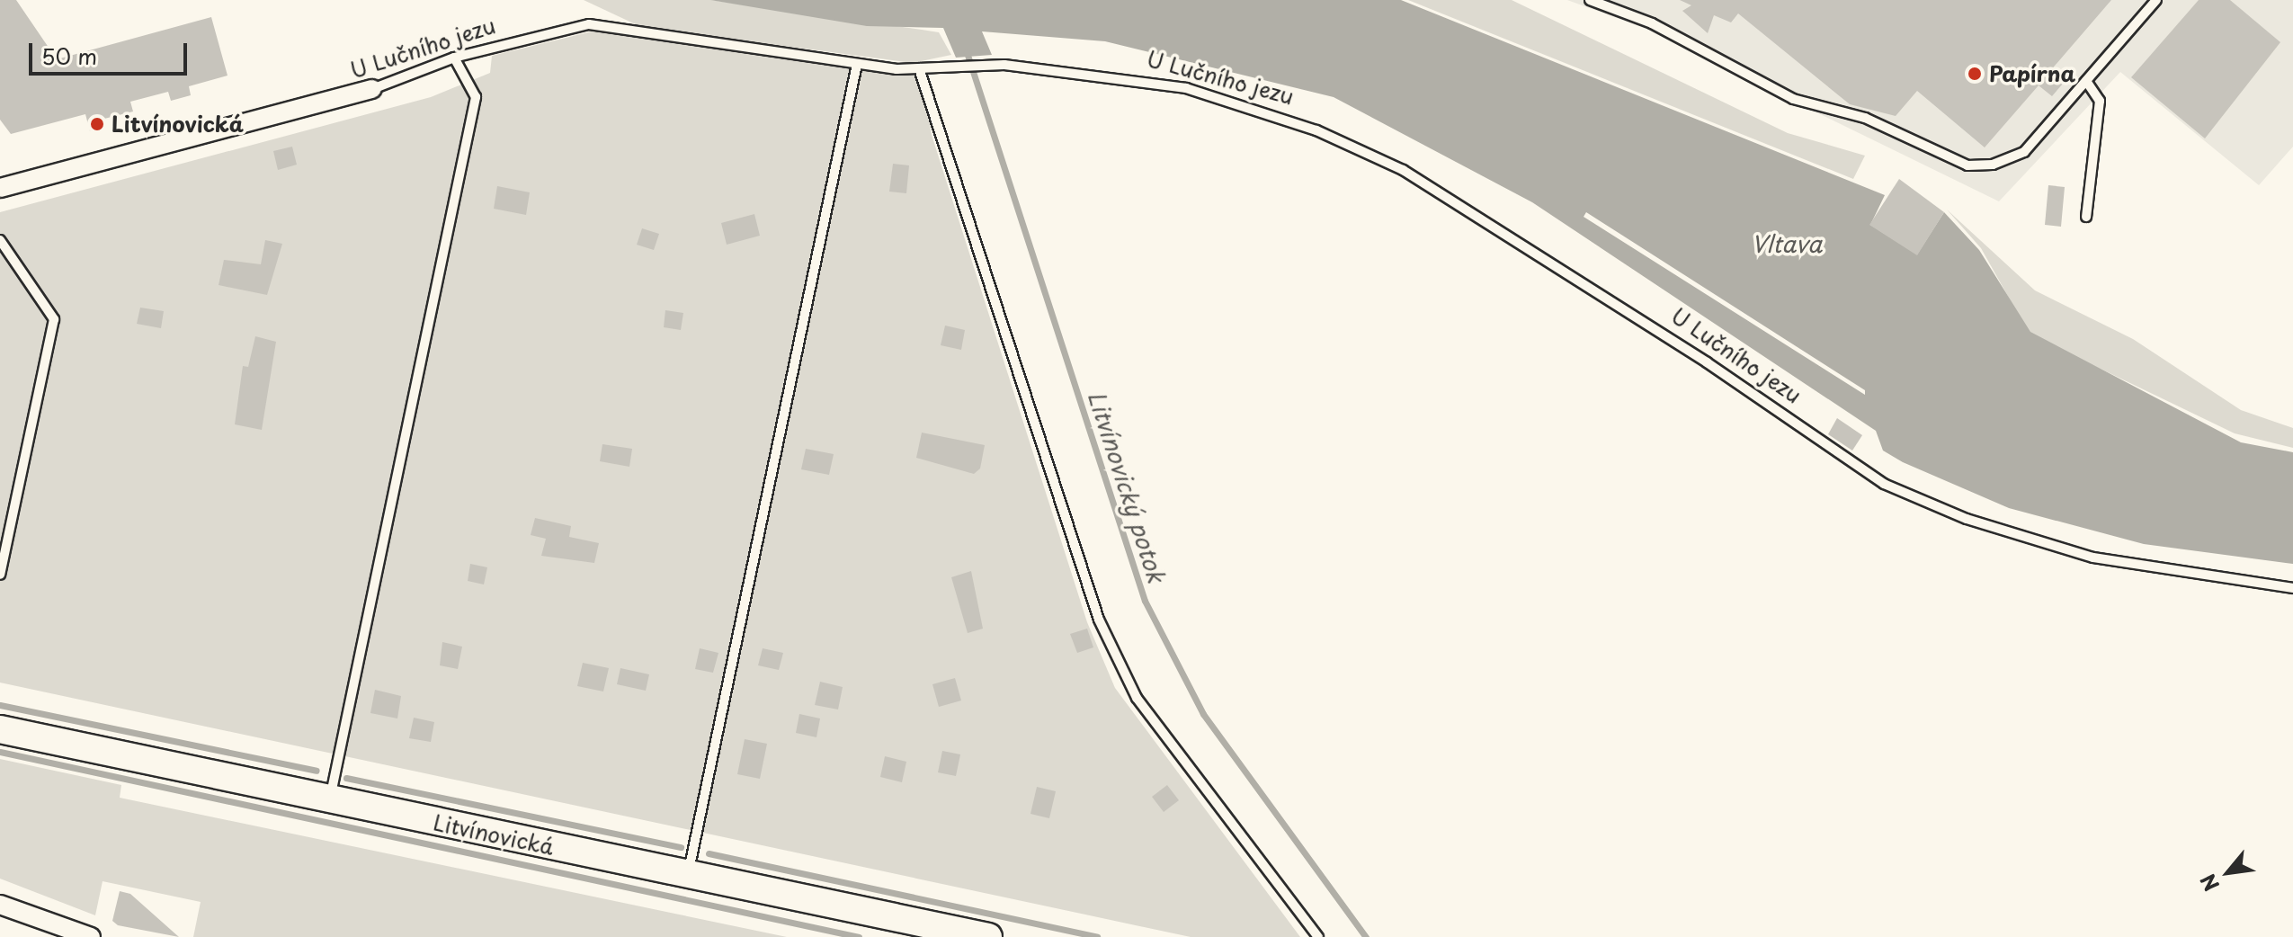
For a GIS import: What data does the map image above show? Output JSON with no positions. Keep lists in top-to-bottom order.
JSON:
{
  "streets": {
    "main road": ["Litvínovická"],
    "street": ["U Lučního jezu"]
  },
  "water": ["Vltava", "Litvínovický potok"],
  "places": ["Papírna", "Litvínovická"],
  "scale_bar": "50 m",
  "north": "bottom left"
}
